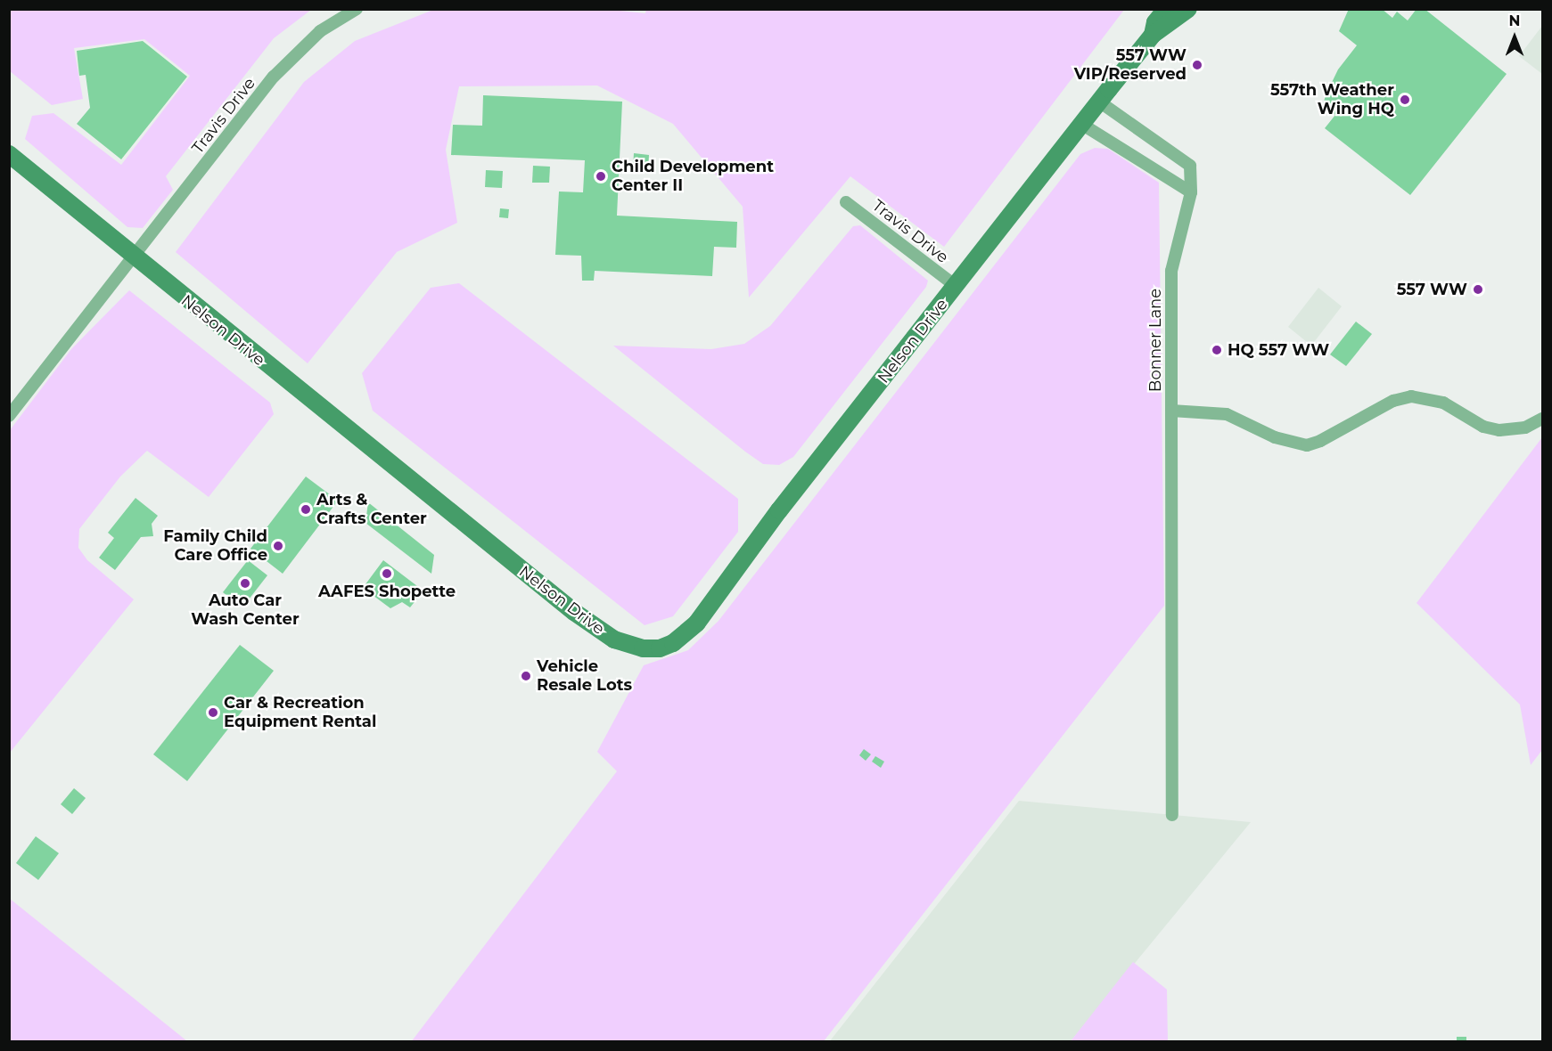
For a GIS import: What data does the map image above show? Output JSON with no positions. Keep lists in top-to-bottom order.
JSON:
{
  "streets": {
    "street": ["Travis Drive", "Nelson Drive", "Bonner Lane"]
  },
  "crossings": [
    ["Travis Drive", "Nelson Drive"],
    ["Nelson Drive", "Bonner Lane"]
  ],
  "places": [
    "557 WW VIP/Reserved",
    "557th Weather Wing HQ",
    "Child Development Center II",
    "557 WW",
    "HQ 557 WW",
    "Arts & Crafts Center",
    "Family Child Care Office",
    "AAFES Shopette",
    "Auto Car Wash Center",
    "Vehicle Resale Lots",
    "Car & Recreation Equipment Rental"
  ],
  "north": "top"
}
